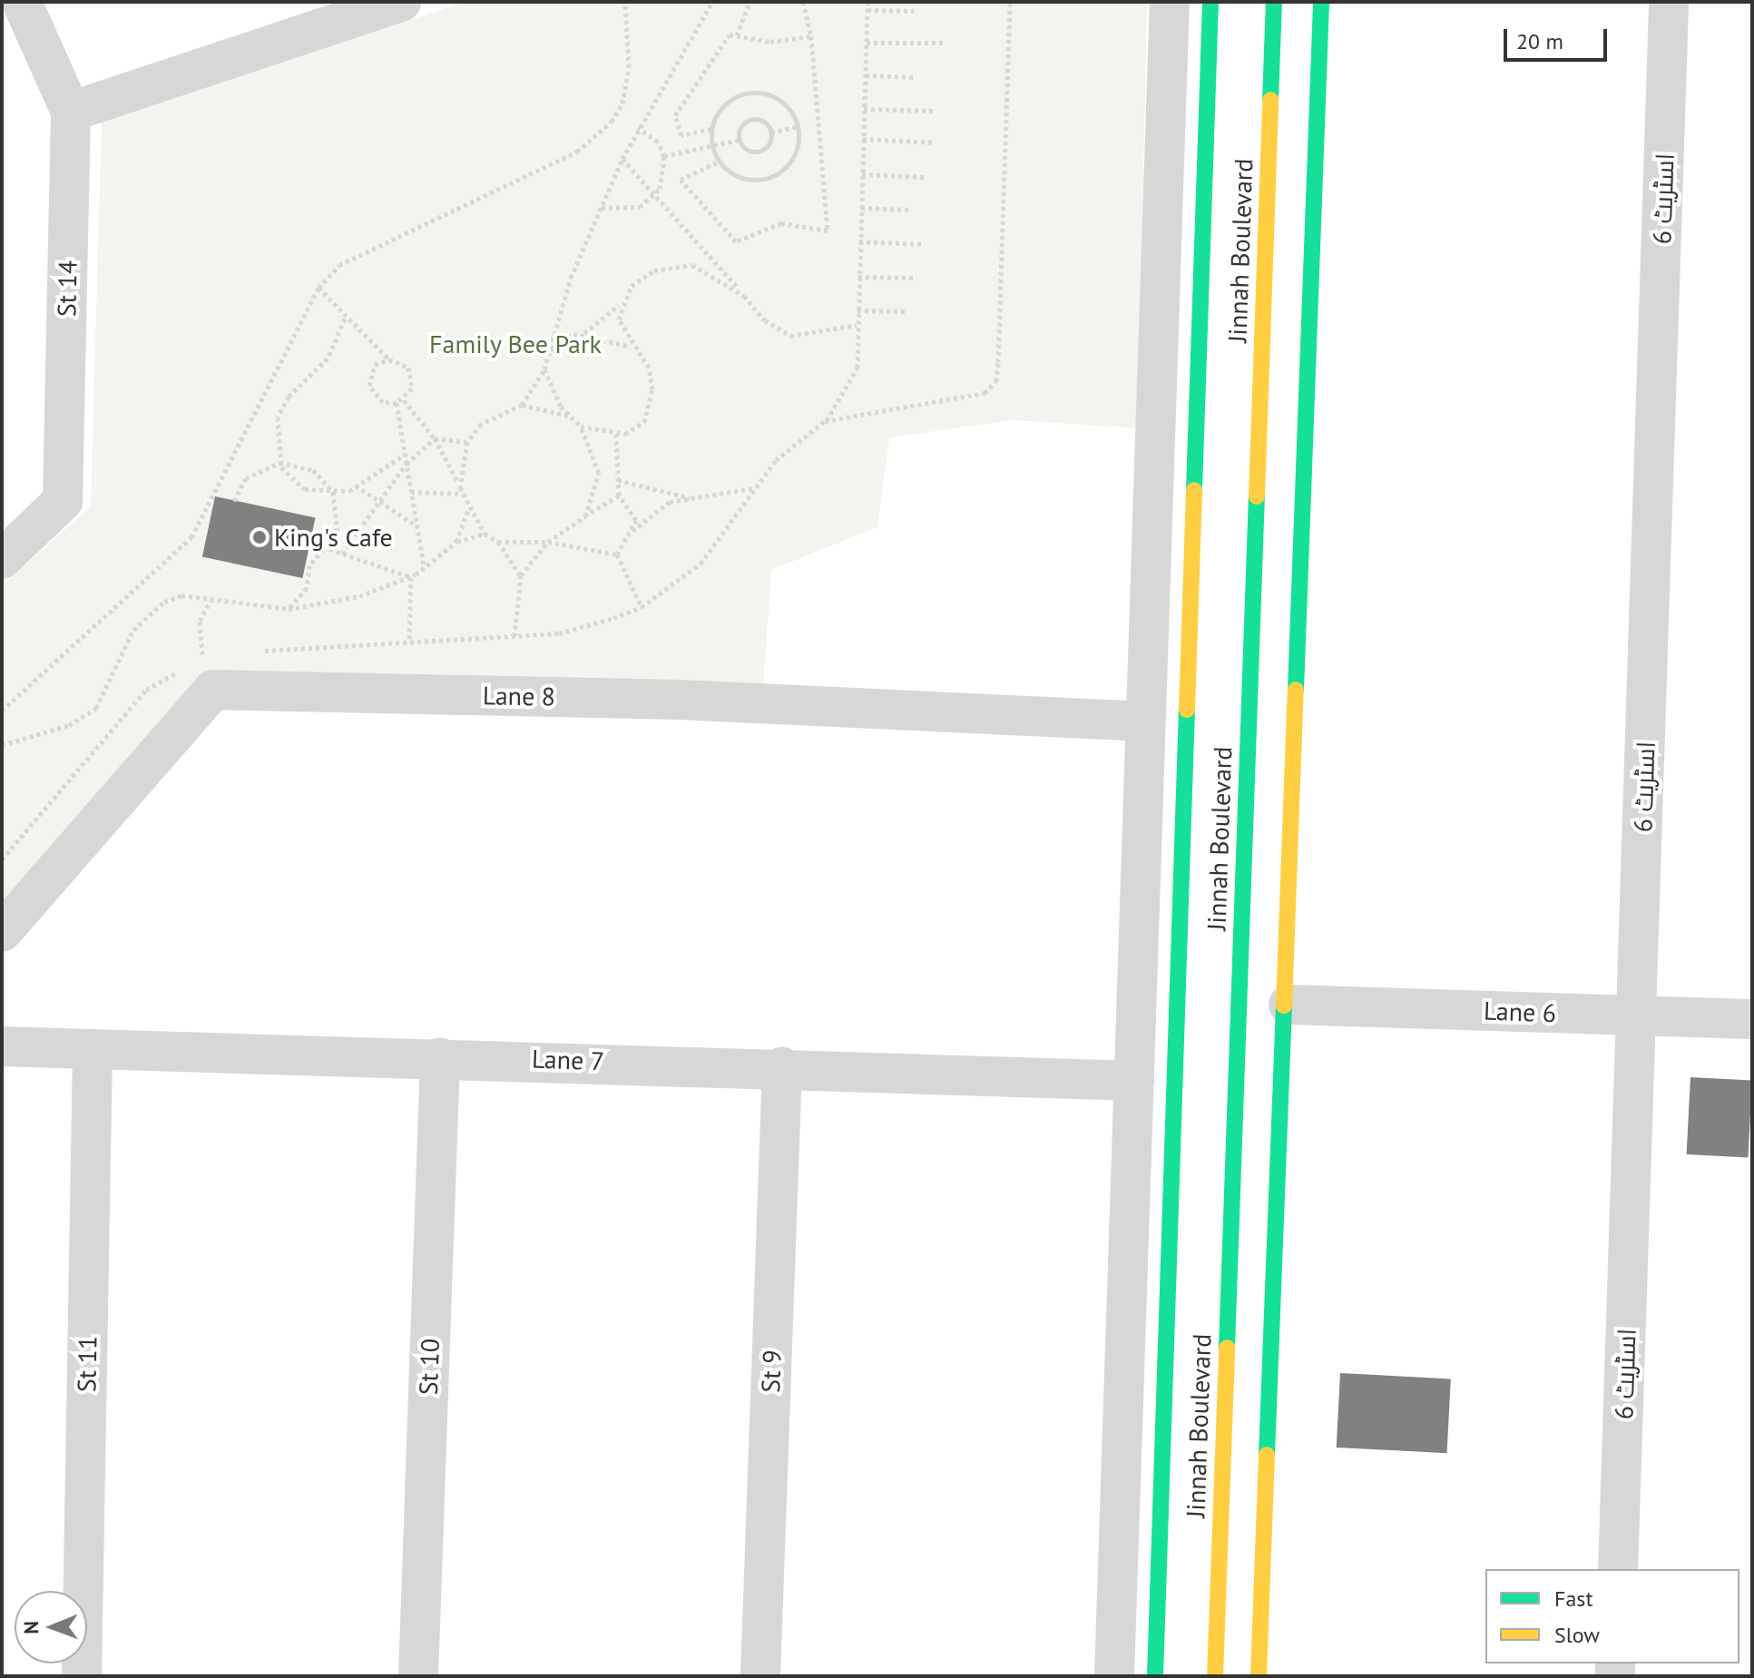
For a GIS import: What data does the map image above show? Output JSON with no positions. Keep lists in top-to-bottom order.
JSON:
{
  "streets": {
    "street": [
      "اسٹریٹ 6",
      "Jinnah Boulevard",
      "St 14",
      "Lane 8",
      "Lane 6",
      "Lane 7",
      "St 11",
      "St 10",
      "St 9"
    ]
  },
  "crossings": [
    ["اسٹریٹ 6", "Lane 6"],
    ["Lane 7", "St 11"],
    ["Lane 7", "St 10"],
    ["Lane 7", "St 9"]
  ],
  "parks": ["Family Bee Park"],
  "places": ["King's Cafe"],
  "legend": ["Fast", "Slow"],
  "scale_bar": "20 m",
  "north": "left"
}
